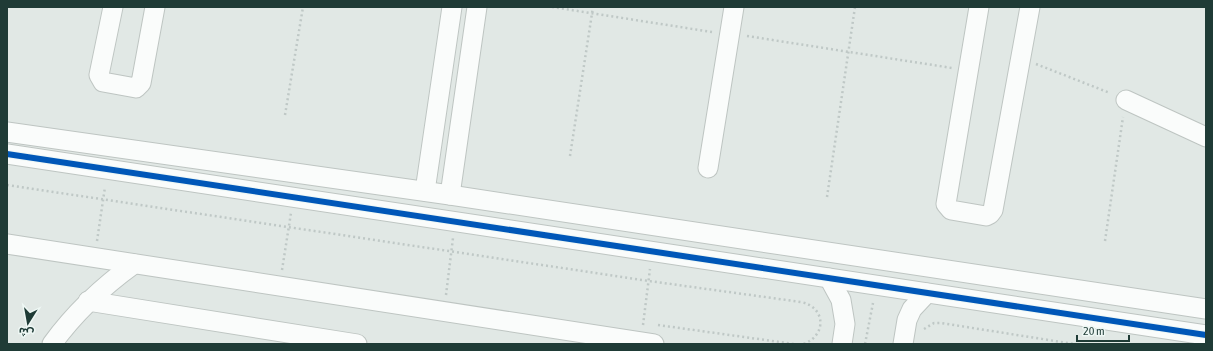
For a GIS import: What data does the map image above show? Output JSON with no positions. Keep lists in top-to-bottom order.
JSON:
{
  "scale_bar": "20 m",
  "north": "bottom"
}
